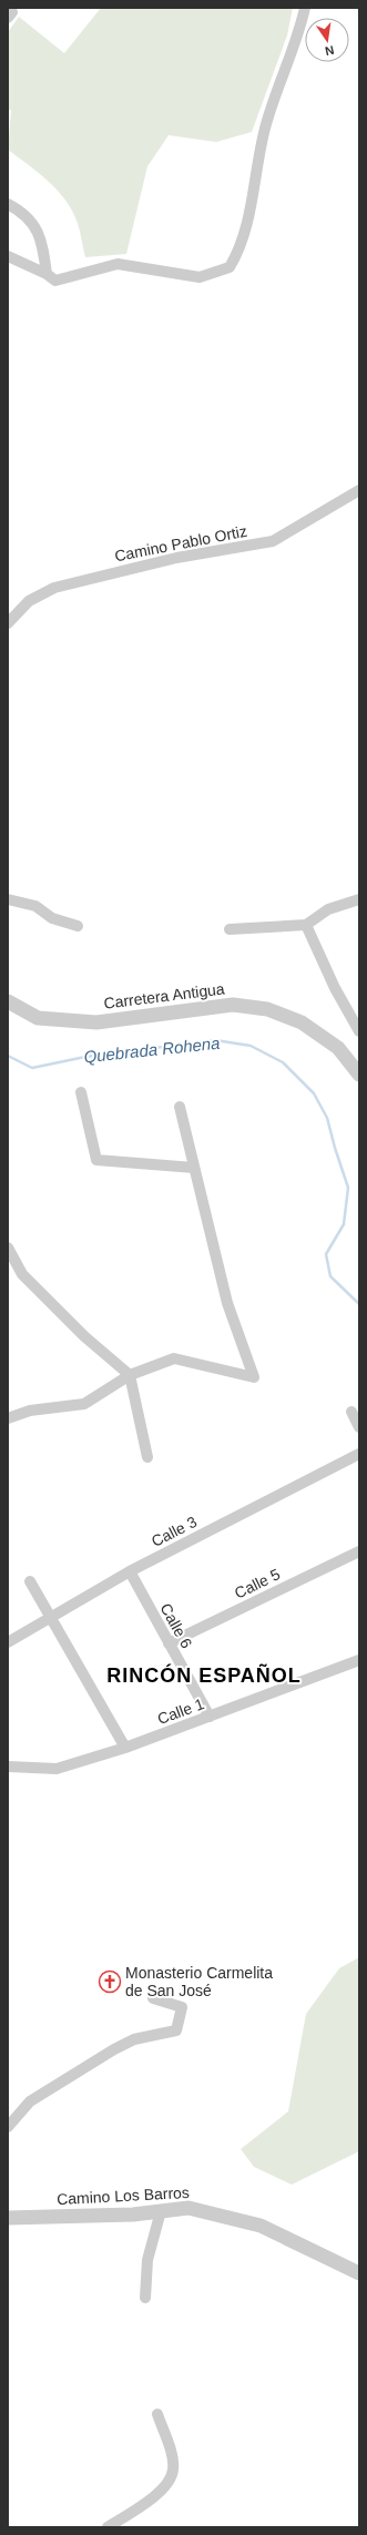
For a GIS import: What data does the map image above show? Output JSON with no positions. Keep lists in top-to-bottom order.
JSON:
{
  "streets": {
    "street": [
      "Camino Pablo Ortiz",
      "Carretera Antigua",
      "Calle 3",
      "Calle 5",
      "Calle 6",
      "Calle 1",
      "Camino Los Barros"
    ]
  },
  "crossings": [
    ["Calle 3", "Calle 6"],
    ["Calle 5", "Calle 6"],
    ["Calle 6", "Calle 1"]
  ],
  "districts": ["RINCÓN ESPAÑOL"],
  "water": ["Quebrada Rohena"],
  "places": {
    "church": ["Monasterio Carmelita de San José"]
  },
  "north": "bottom"
}
